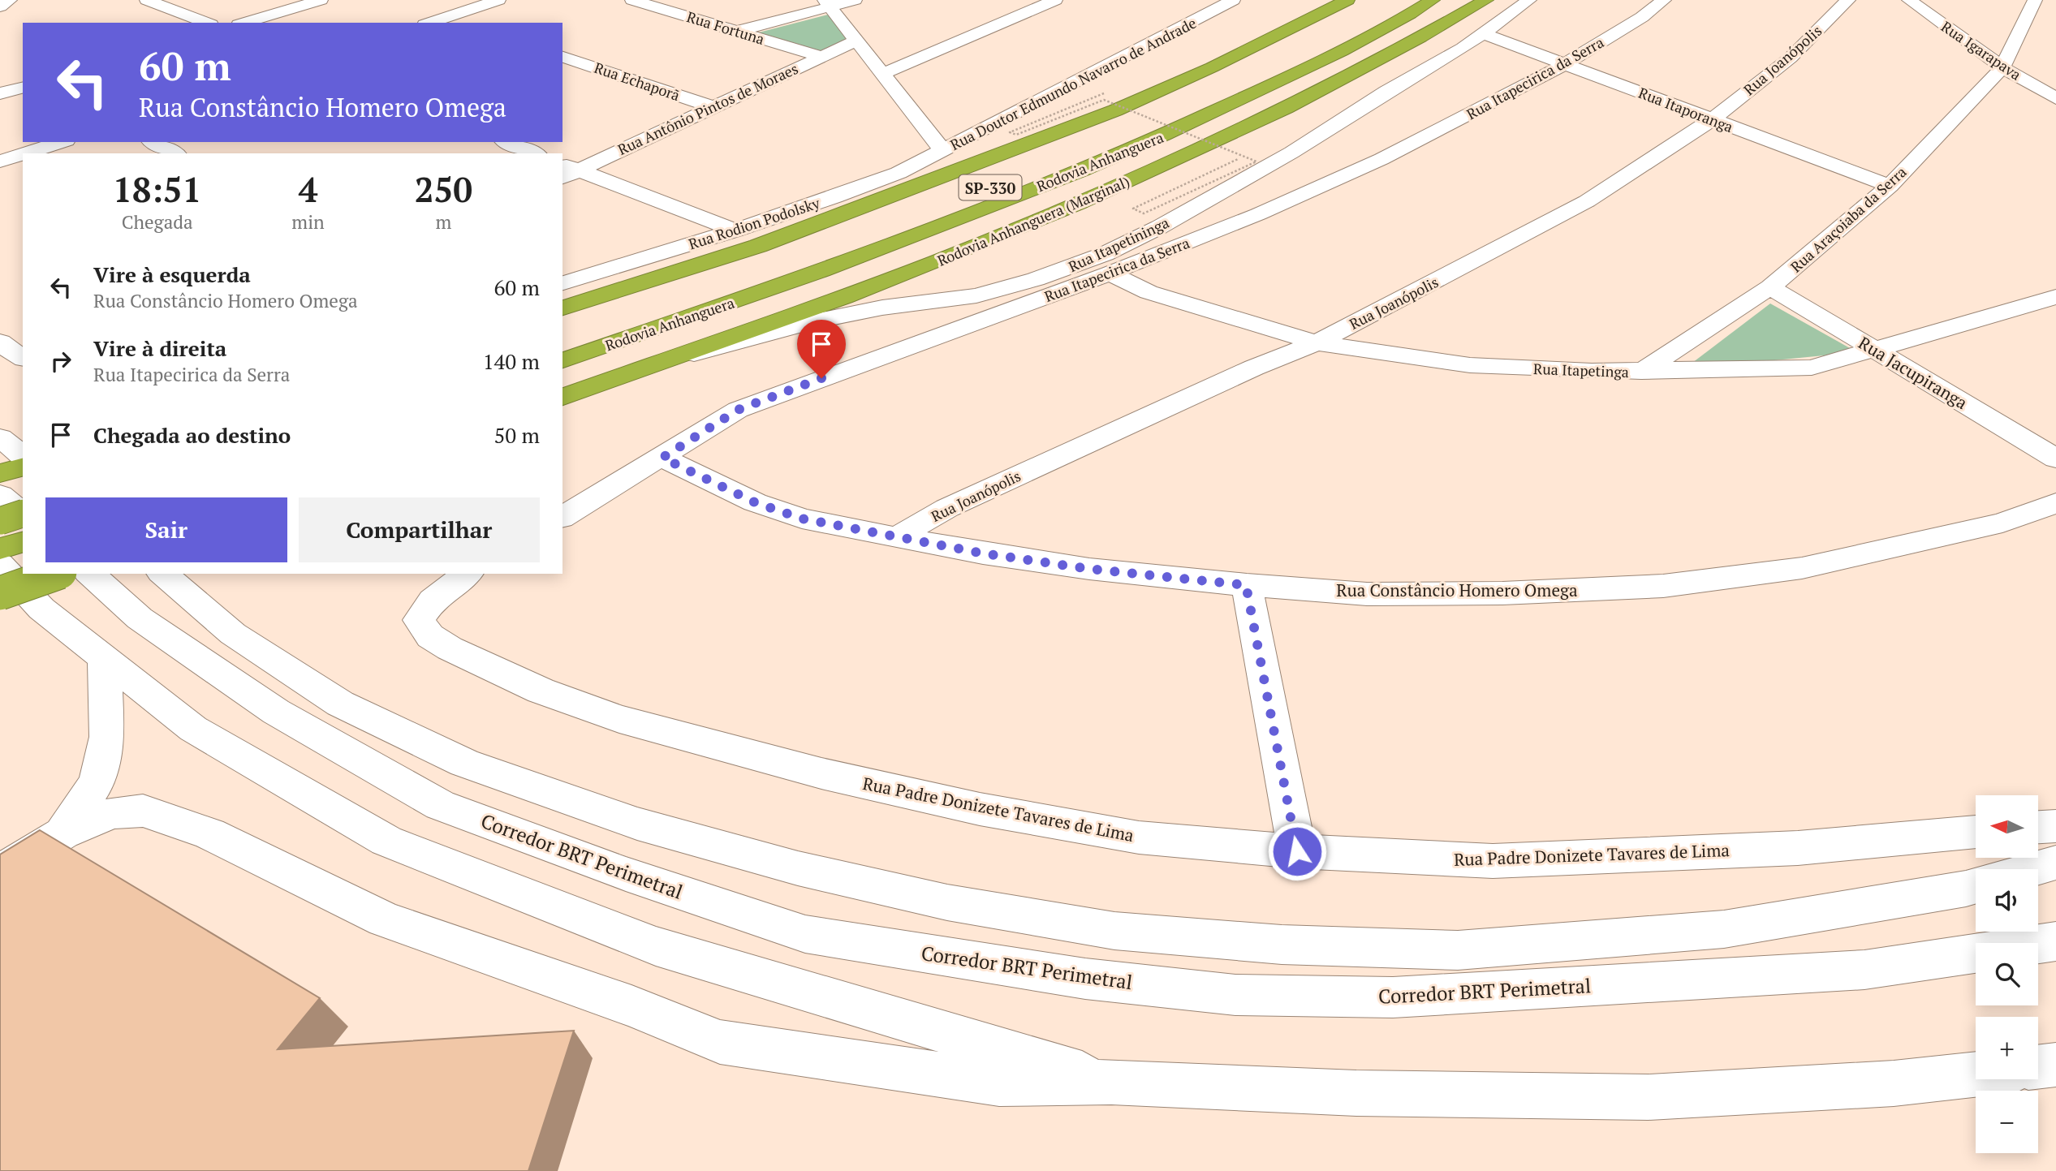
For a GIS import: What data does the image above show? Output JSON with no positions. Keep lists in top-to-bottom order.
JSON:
{
  "streets": {
    "highway": ["Rodovia Anhanguera", "SP-330", "Rodovia Anhanguera (Marginal)"],
    "street": [
      "Rua Fortuna",
      "Rua Igarapava",
      "Rua Joanópolis",
      "Rua Itapecirica da Serra",
      "Rua Echaporã",
      "Rua Doutor Edmundo Navarro de Andrade",
      "Rua Antônio Pintos de Moraes",
      "Rua Itaporanga",
      "Rua Araçoiaba da Serra",
      "Rua Rodion Podolsky",
      "Rua Itapetininga",
      "Rua Itapetinga",
      "Rua Jacupiranga",
      "Rua Constâncio Homero Omega",
      "Rua Padre Donizete Tavares de Lima",
      "Corredor BRT Perimetral"
    ]
  },
  "crossings": [
    ["Rua Fortuna", "Rua Antônio Pintos de Moraes"],
    ["Rua Igarapava", "Rua Araçoiaba da Serra"],
    ["Rua Joanópolis", "Rua Itaporanga"],
    ["Rua Joanópolis", "Rua Itapetinga"],
    ["Rua Joanópolis", "Rua Constâncio Homero Omega"],
    ["Rua Itapecirica da Serra", "Rua Itaporanga"],
    ["Rua Itapecirica da Serra", "Rua Itapetinga"],
    ["Rua Itapecirica da Serra", "Rua Constâncio Homero Omega"],
    ["Rua Echaporã", "Rua Antônio Pintos de Moraes"],
    ["Rua Doutor Edmundo Navarro de Andrade", "Rua Rodion Podolsky"],
    ["Rua Itaporanga", "Rua Araçoiaba da Serra"],
    ["Rua Itaporanga", "Rua Itapetininga"],
    ["Rua Araçoiaba da Serra", "Rua Itapetinga"],
    ["Rua Araçoiaba da Serra", "Rua Jacupiranga"],
    ["Rodovia Anhanguera (Marginal)", "Rua Itapetininga"],
    ["Rua Itapetinga", "Rua Jacupiranga"]
  ],
  "north": "left",
  "page": {
    "turn": ["60 m", "Rua Constâncio Homero Omega"],
    "eta": [
      "18:51",
      "Chegada",
      "4",
      "min",
      "250",
      "m"
    ],
    "list": [
      {
        "name": "Vire à esquerda",
        "note": "Rua Constâncio Homero Omega",
        "value": "60 m"
      },
      {
        "name": "Vire à direita",
        "note": "Rua Itapecirica da Serra",
        "value": "140 m"
      },
      {
        "name": "Chegada ao destino",
        "value": "50 m"
      }
    ],
    "buttons": ["Sair", "Compartilhar"],
    "map_buttons": ["+", "−"]
  }
}
